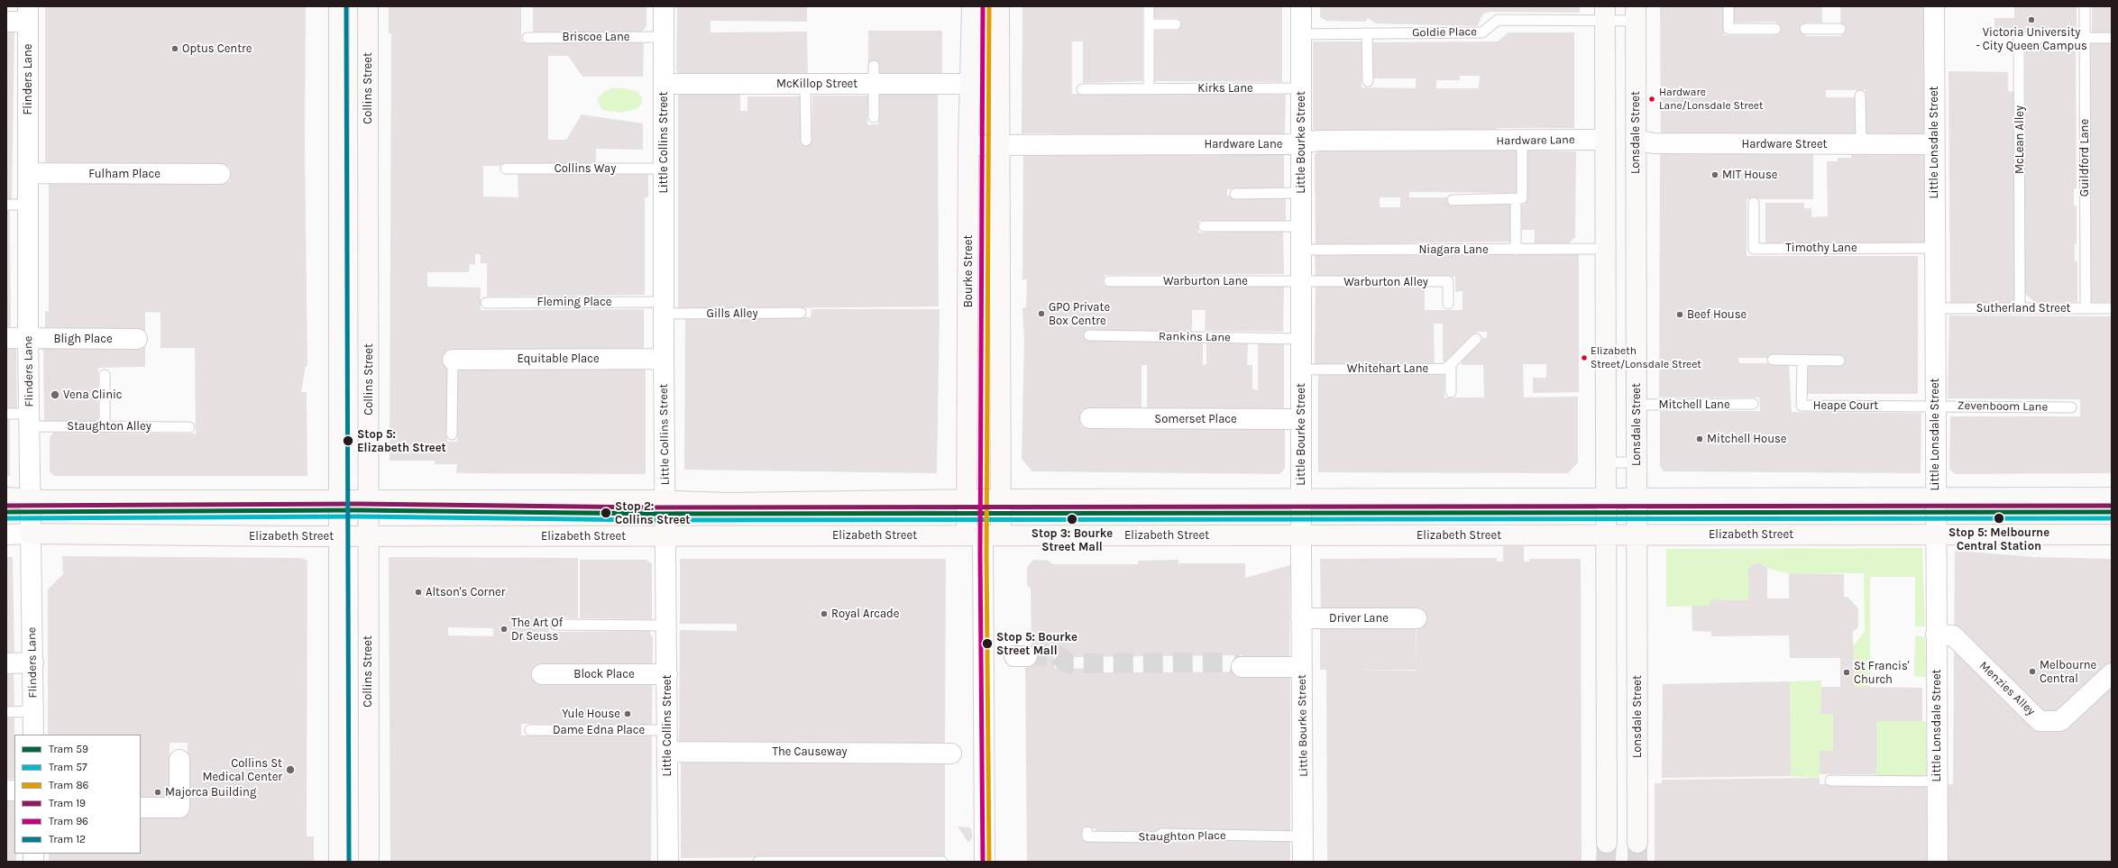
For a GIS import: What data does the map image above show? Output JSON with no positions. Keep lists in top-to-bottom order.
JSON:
{
  "streets": {
    "street": [
      "Flinders Lane",
      "McKillop Street",
      "Collins Street",
      "Lonsdale Street",
      "Hardware Lane",
      "Little Collins Street",
      "Little Bourke Street",
      "Little Lonsdale Street",
      "Hardware Street",
      "Fulham Place",
      "Bourke Street",
      "Bligh Place",
      "Equitable Place",
      "Somerset Place",
      "Elizabeth Street",
      "Driver Lane",
      "Block Place",
      "Menzies Alley",
      "The Causeway"
    ],
    "lane": [
      "Goldie Place",
      "Briscoe Lane",
      "Kirks Lane",
      "McLean Alley",
      "Guildford Lane",
      "Collins Way",
      "Timothy Lane",
      "Niagara Lane",
      "Warburton Lane",
      "Warburton Alley",
      "Fleming Place",
      "Sutherland Street",
      "Gills Alley",
      "Rankins Lane",
      "Whitehart Lane",
      "Mitchell Lane",
      "Heape Court",
      "Zevenboom Lane",
      "Staughton Alley",
      "Dame Edna Place",
      "Staughton Place"
    ]
  },
  "crossings": [
    ["Goldie Place", "Lonsdale Street"],
    ["Goldie Place", "Little Bourke Street"],
    ["Briscoe Lane", "Little Collins Street"],
    ["Flinders Lane", "Fulham Place"],
    ["Flinders Lane", "Bligh Place"],
    ["Flinders Lane", "Staughton Alley"],
    ["Flinders Lane", "Elizabeth Street"],
    ["McKillop Street", "Little Collins Street"],
    ["McKillop Street", "Bourke Street"],
    ["Collins Street", "Elizabeth Street"],
    ["Kirks Lane", "Little Bourke Street"],
    ["Lonsdale Street", "Hardware Street"],
    ["Lonsdale Street", "Mitchell Lane"],
    ["Lonsdale Street", "Elizabeth Street"],
    ["McLean Alley", "Guildford Lane"],
    ["McLean Alley", "Sutherland Street"],
    ["Hardware Lane", "Little Bourke Street"],
    ["Hardware Lane", "Bourke Street"],
    ["Little Collins Street", "Collins Way"],
    ["Little Collins Street", "Fleming Place"],
    ["Little Collins Street", "Gills Alley"],
    ["Little Collins Street", "Equitable Place"],
    ["Little Collins Street", "Elizabeth Street"],
    ["Little Collins Street", "Block Place"],
    ["Little Collins Street", "Dame Edna Place"],
    ["Little Collins Street", "The Causeway"],
    ["Little Bourke Street", "Niagara Lane"],
    ["Little Bourke Street", "Warburton Lane"],
    ["Little Bourke Street", "Warburton Alley"],
    ["Little Bourke Street", "Rankins Lane"],
    ["Little Bourke Street", "Whitehart Lane"],
    ["Little Bourke Street", "Somerset Place"],
    ["Little Bourke Street", "Elizabeth Street"],
    ["Little Bourke Street", "Driver Lane"],
    ["Little Bourke Street", "Staughton Place"],
    ["Little Lonsdale Street", "Hardware Street"],
    ["Little Lonsdale Street", "Timothy Lane"],
    ["Little Lonsdale Street", "Sutherland Street"],
    ["Little Lonsdale Street", "Heape Court"],
    ["Little Lonsdale Street", "Zevenboom Lane"],
    ["Little Lonsdale Street", "Elizabeth Street"],
    ["Little Lonsdale Street", "Menzies Alley"],
    ["Guildford Lane", "Sutherland Street"],
    ["Bourke Street", "Elizabeth Street"],
    ["Warburton Lane", "Warburton Alley"],
    ["Fleming Place", "Gills Alley"],
    ["Heape Court", "Zevenboom Lane"]
  ],
  "places": [
    "Victoria University - City Queen Campus",
    "Optus Centre",
    "Hardware Lane/Lonsdale Street",
    "MIT House",
    "GPO Private Box Centre",
    "Beef House",
    "Elizabeth Street/Lonsdale Street",
    "Vena Clinic",
    "Mitchell House",
    "Stop 5: Elizabeth Street",
    "Stop 2: Collins Street",
    "Stop 5: Melbourne Central Station",
    "Stop 3: Bourke Street Mall",
    "Altson's Corner",
    "Royal Arcade",
    "The Art Of Dr Seuss",
    "Stop 5: Bourke Street Mall",
    "Melbourne Central",
    "St Francis' Church",
    "Yule House",
    "Collins St Medical Center",
    "Majorca Building"
  ],
  "lines": [
    "tram line 86",
    "tram line 96",
    "tram line 12",
    "tram line 19",
    "tram line 59",
    "tram line 57"
  ],
  "legend": [
    "Tram 59",
    "Tram 57",
    "Tram 86",
    "Tram 19",
    "Tram 96",
    "Tram 12"
  ]
}
